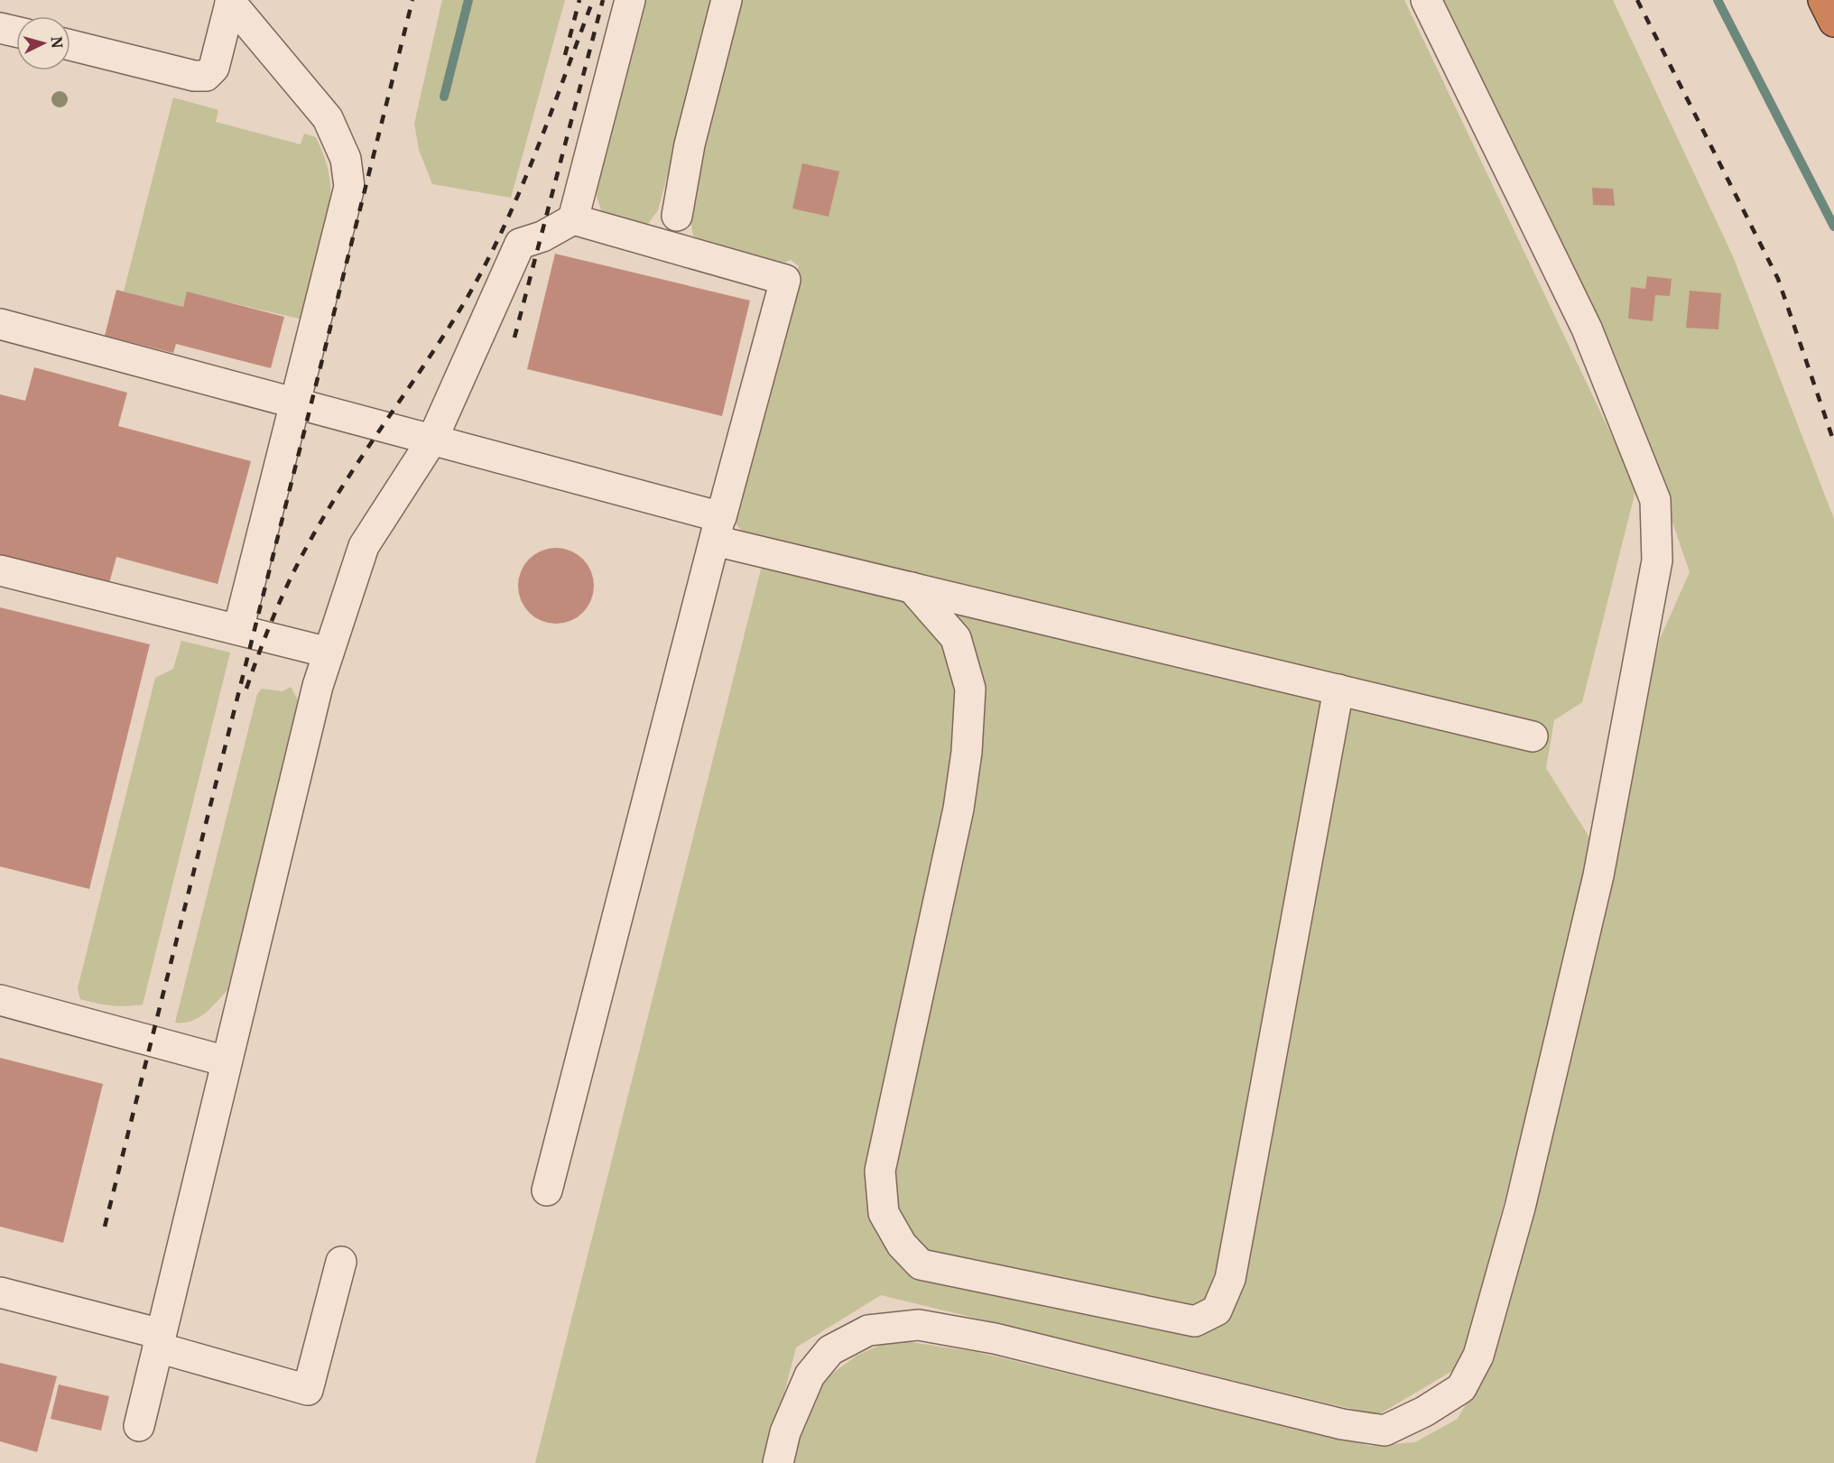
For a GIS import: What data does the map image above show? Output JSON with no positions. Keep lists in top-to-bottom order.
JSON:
{
  "north": "right"
}
